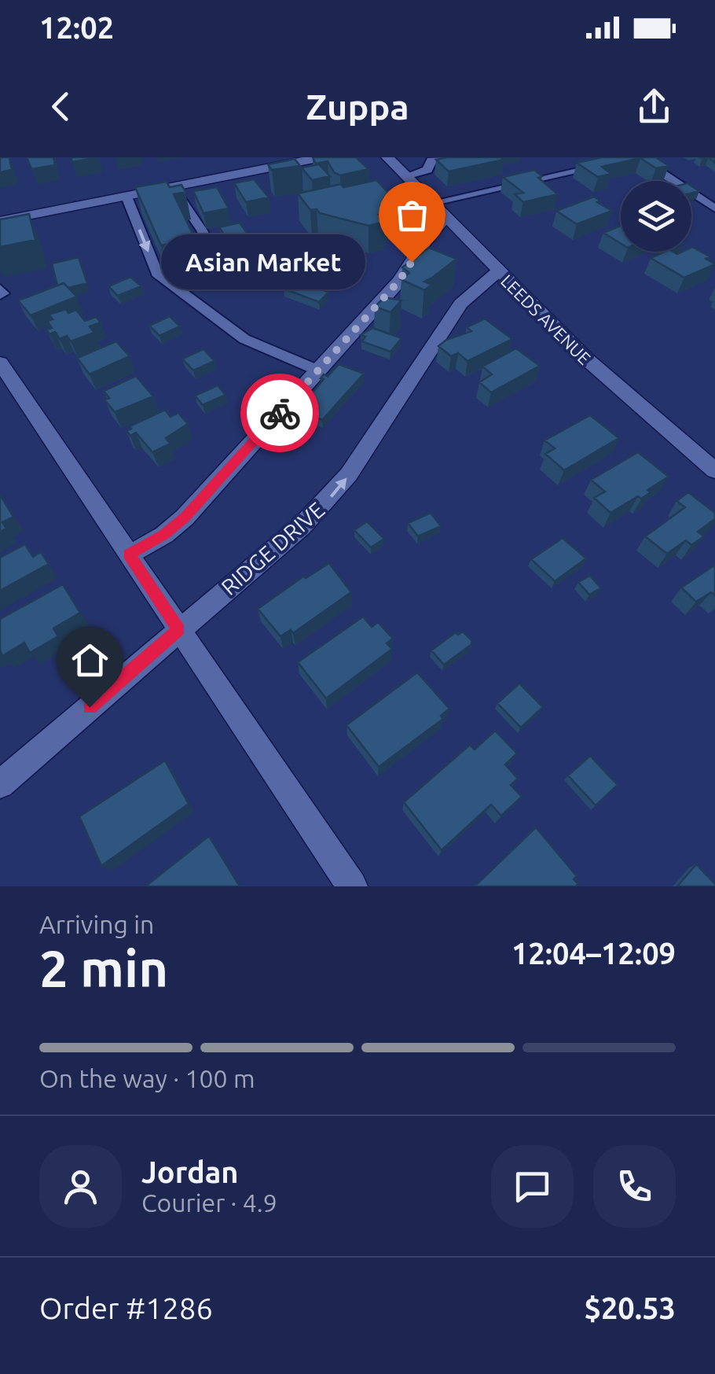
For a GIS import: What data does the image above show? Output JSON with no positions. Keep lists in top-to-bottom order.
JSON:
{
  "streets": {
    "street": ["LEEDS AVENUE", "RIDGE DRIVE"]
  },
  "crossings": [
    ["LEEDS AVENUE", "RIDGE DRIVE"]
  ],
  "places": ["Asian Market"],
  "page": {
    "status": "12:02",
    "header": "Zuppa",
    "bubble": "Asian Market",
    "heading": ["2 min", "Arriving in", "12:04–12:09"],
    "panel": [
      "Jordan",
      "Courier · 4.9",
      "Order #1286",
      "$20.53"
    ],
    "bar": "On the way · 100 m"
  }
}
